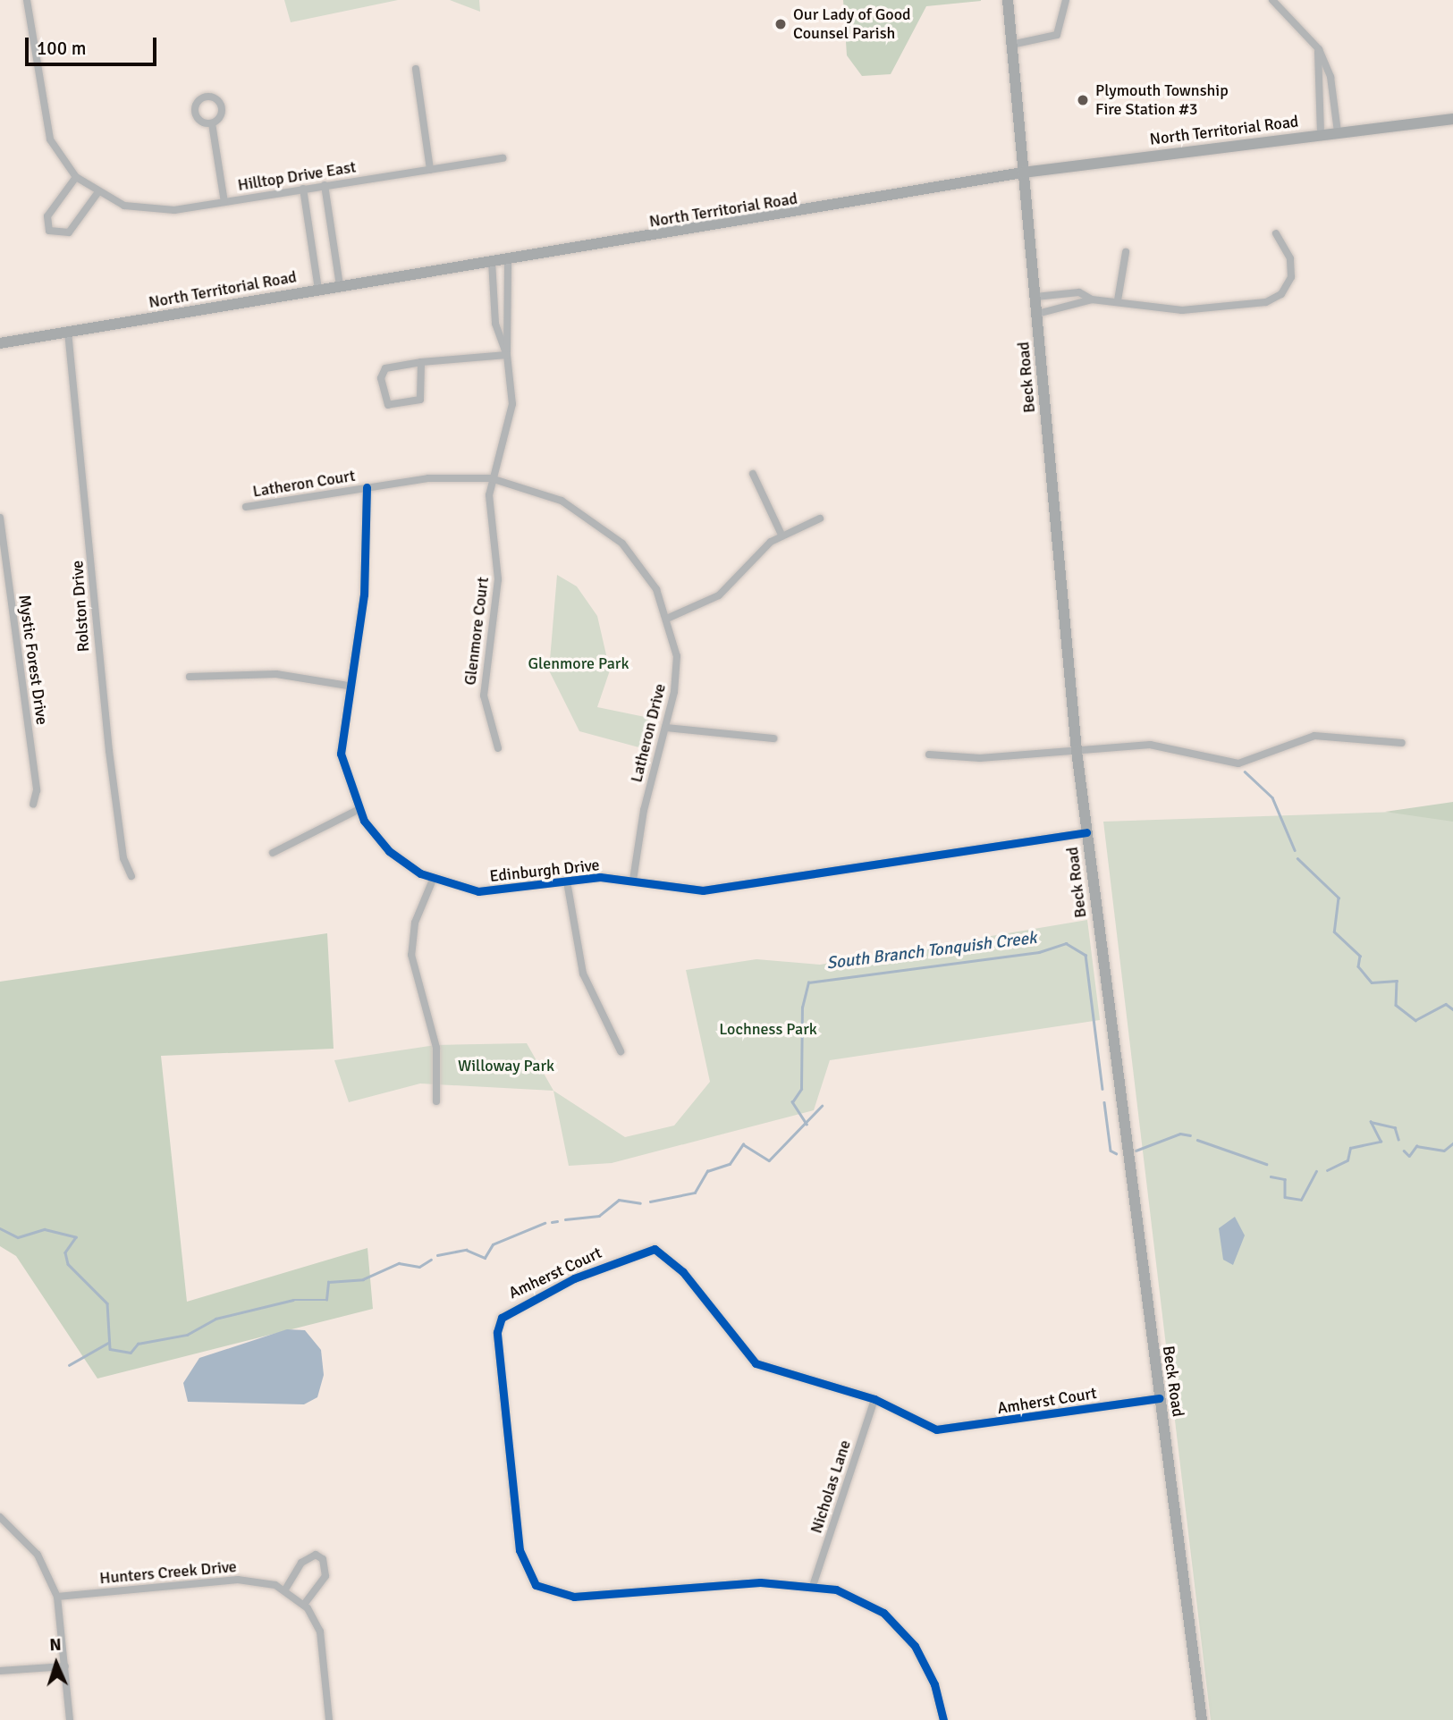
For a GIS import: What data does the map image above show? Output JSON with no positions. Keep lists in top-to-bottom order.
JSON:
{
  "streets": {
    "main road": ["North Territorial Road", "Beck Road"],
    "street": [
      "Hilltop Drive East",
      "Latheron Court",
      "Rolston Drive",
      "Glenmore Court",
      "Mystic Forest Drive",
      "Latheron Drive",
      "Edinburgh Drive",
      "Amherst Court",
      "Nicholas Lane",
      "Hunters Creek Drive"
    ]
  },
  "crossings": [
    ["North Territorial Road", "Beck Road"],
    ["North Territorial Road", "Rolston Drive"],
    ["Beck Road", "Edinburgh Drive"],
    ["Beck Road", "Amherst Court"],
    ["Latheron Court", "Latheron Drive"],
    ["Latheron Court", "Edinburgh Drive"],
    ["Glenmore Court", "Latheron Drive"],
    ["Latheron Drive", "Edinburgh Drive"],
    ["Amherst Court", "Nicholas Lane"]
  ],
  "water": ["South Branch Tonquish Creek"],
  "parks": ["Glenmore Park", "Lochness Park", "Willoway Park"],
  "places": ["Our Lady of Good Counsel Parish", "Plymouth Township Fire Station #3"],
  "scale_bar": "100 m",
  "north": "top"
}
